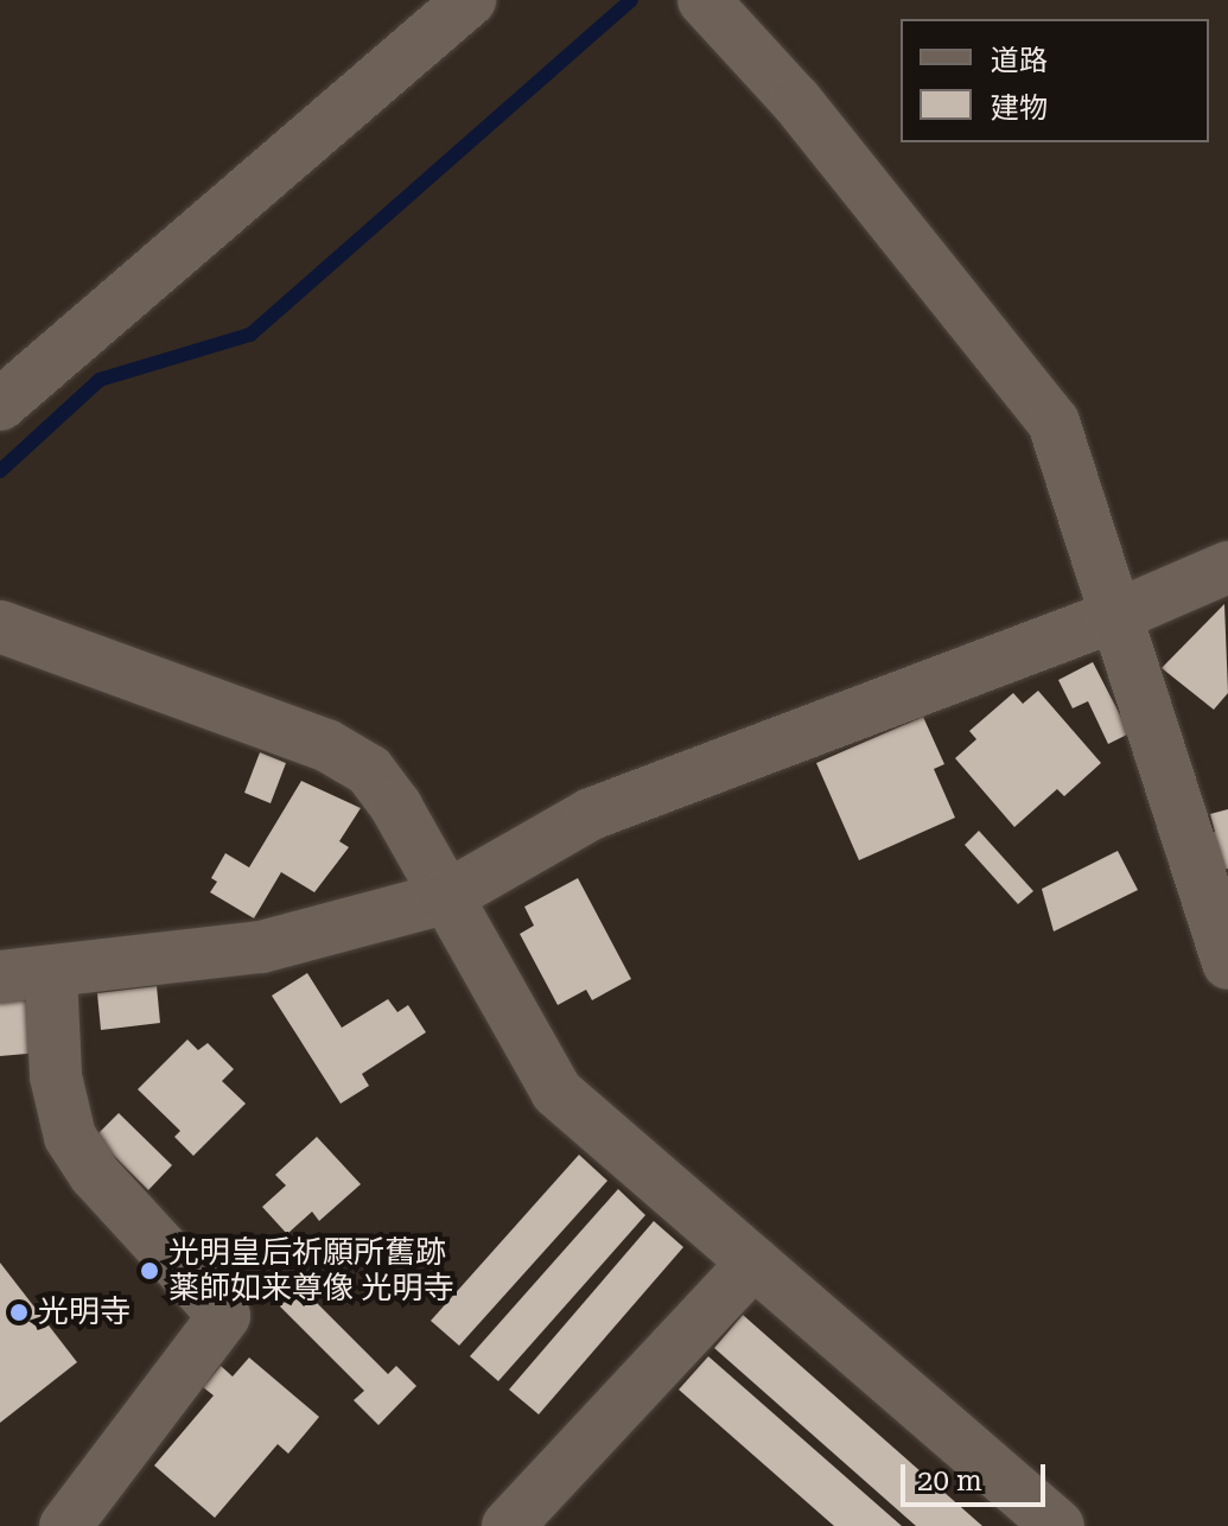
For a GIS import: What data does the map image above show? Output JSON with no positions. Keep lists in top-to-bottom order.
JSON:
{
  "places": ["光明皇后祈願所舊跡 薬師如来尊像 光明寺", "光明寺"],
  "legend": ["道路", "建物"],
  "scale_bar": "20 m"
}
